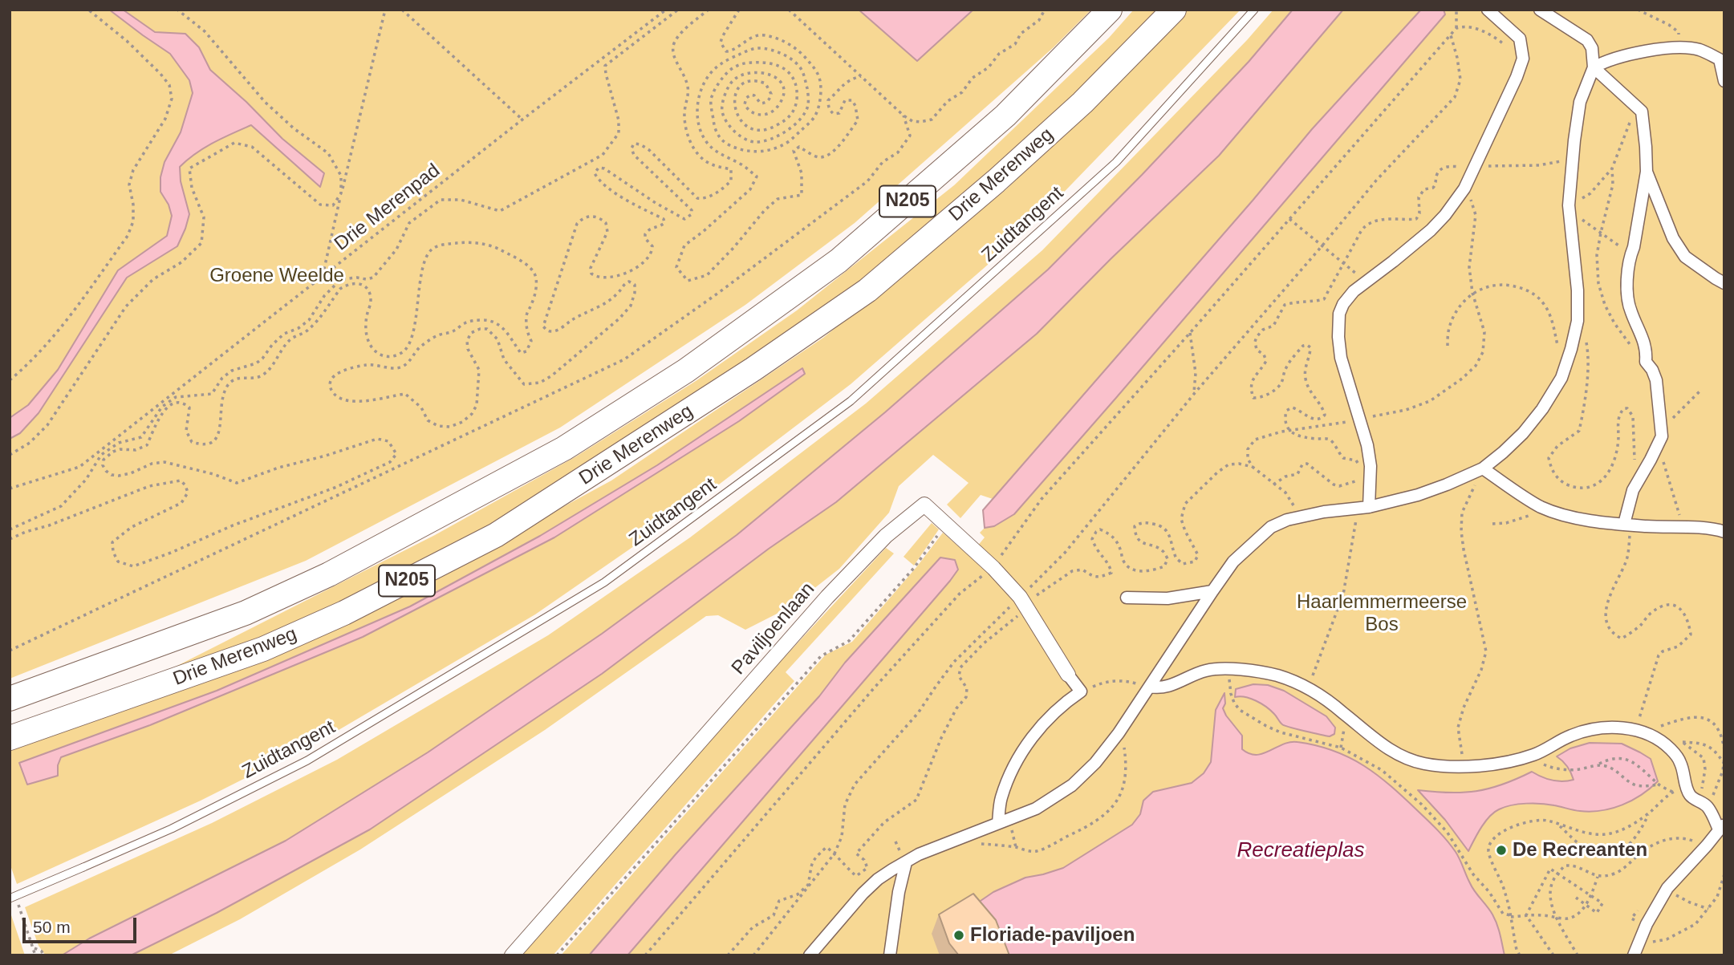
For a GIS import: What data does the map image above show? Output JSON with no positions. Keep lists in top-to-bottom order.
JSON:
{
  "streets": {
    "highway": ["Drie Merenweg", "N205"],
    "street": ["Paviljoenlaan"],
    "lane": ["Zuidtangent"],
    "path": ["Drie Merenpad"]
  },
  "water": ["Recreatieplas"],
  "parks": ["Groene Weelde", "Haarlemmermeerse Bos"],
  "places": ["De Recreanten", "Floriade-paviljoen"],
  "scale_bar": "50 m"
}
